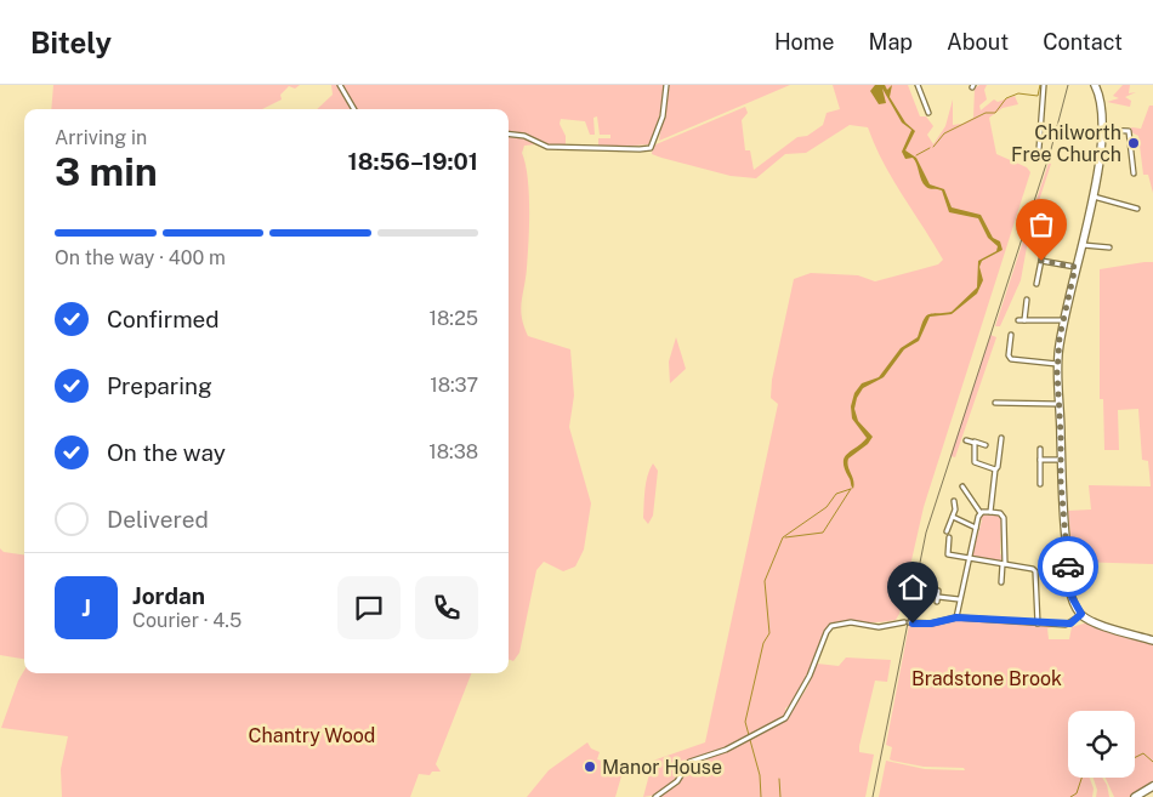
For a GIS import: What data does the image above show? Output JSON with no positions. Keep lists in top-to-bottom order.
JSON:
{
  "parks": ["Bradstone Brook", "Chantry Wood"],
  "places": ["Chilworth Free Church", "Manor House"],
  "page": {
    "header": "Bitely",
    "nav": [
      "Home",
      "Map",
      "About",
      "Contact"
    ],
    "heading": ["3 min", "Arriving in", "18:56–19:01"],
    "panel": ["Jordan", "Courier · 4.5"],
    "bar": "On the way · 400 m",
    "list": [
      ["Confirmed", "18:25"],
      ["Preparing", "18:37"],
      ["On the way", "18:38"],
      "Delivered"
    ],
    "round": "J"
  }
}
